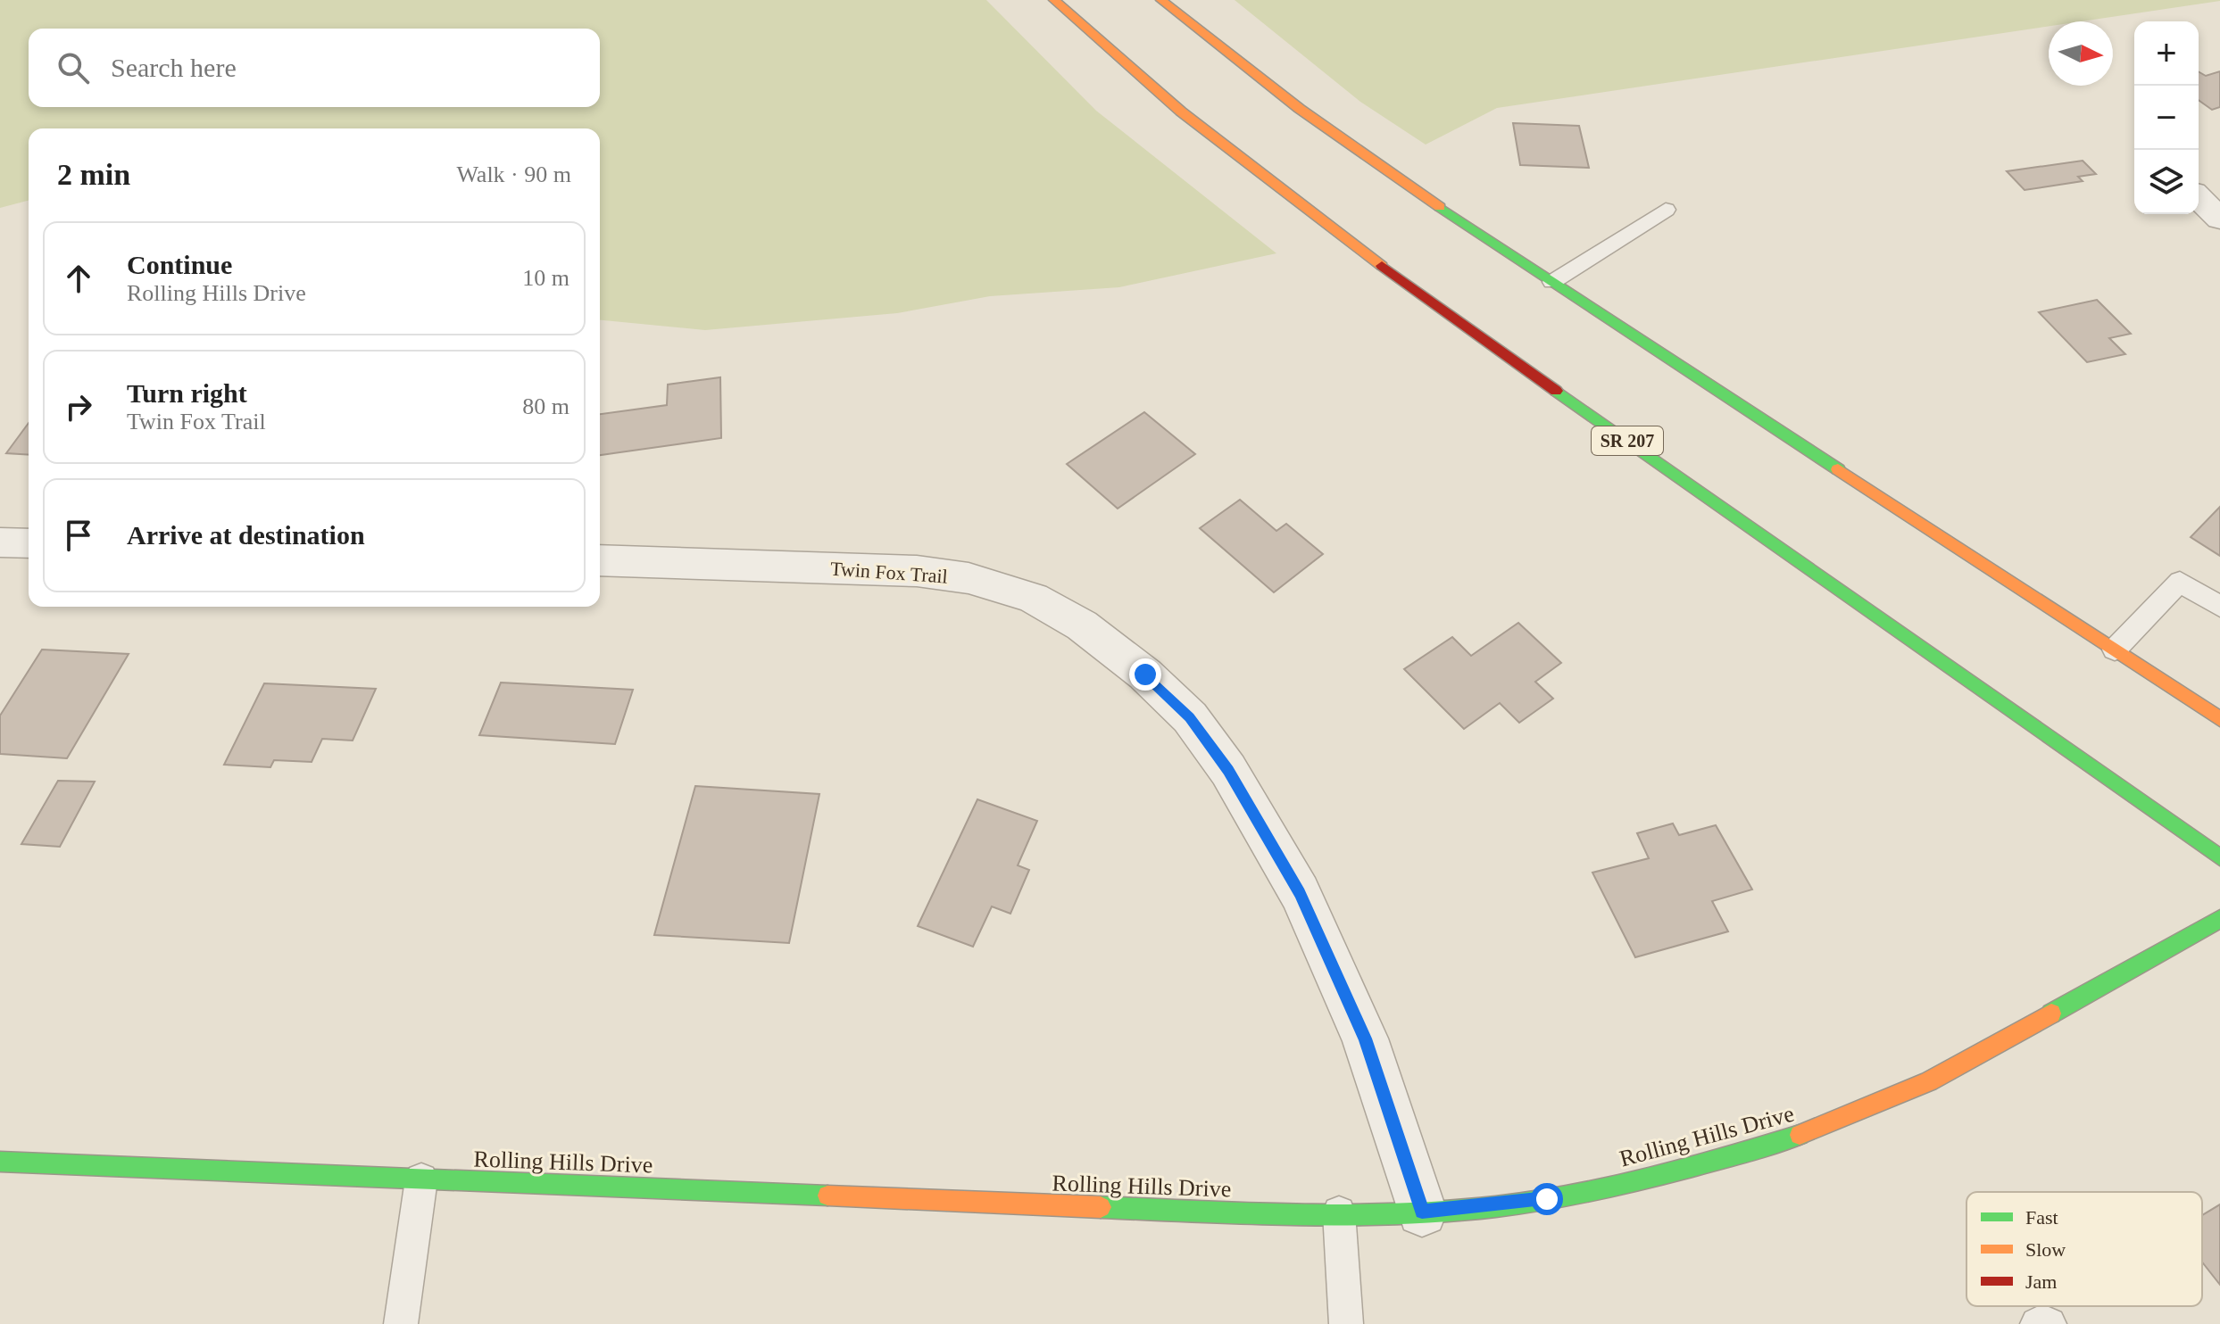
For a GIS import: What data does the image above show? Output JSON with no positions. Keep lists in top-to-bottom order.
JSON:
{
  "streets": {
    "main road": ["SR 207", "Rolling Hills Drive"],
    "street": ["Twin Fox Trail"]
  },
  "crossings": [
    ["Twin Fox Trail", "Rolling Hills Drive"]
  ],
  "legend": ["Fast", "Slow", "Jam"],
  "north": "right",
  "page": {
    "map_buttons": ["+", "−"],
    "search": "Search here",
    "heading": ["2 min", "Walk · 90 m"],
    "list": [
      ["Continue", "Rolling Hills Drive", "10 m"],
      ["Turn right", "Twin Fox Trail", "80 m"],
      "Arrive at destination"
    ]
  }
}
